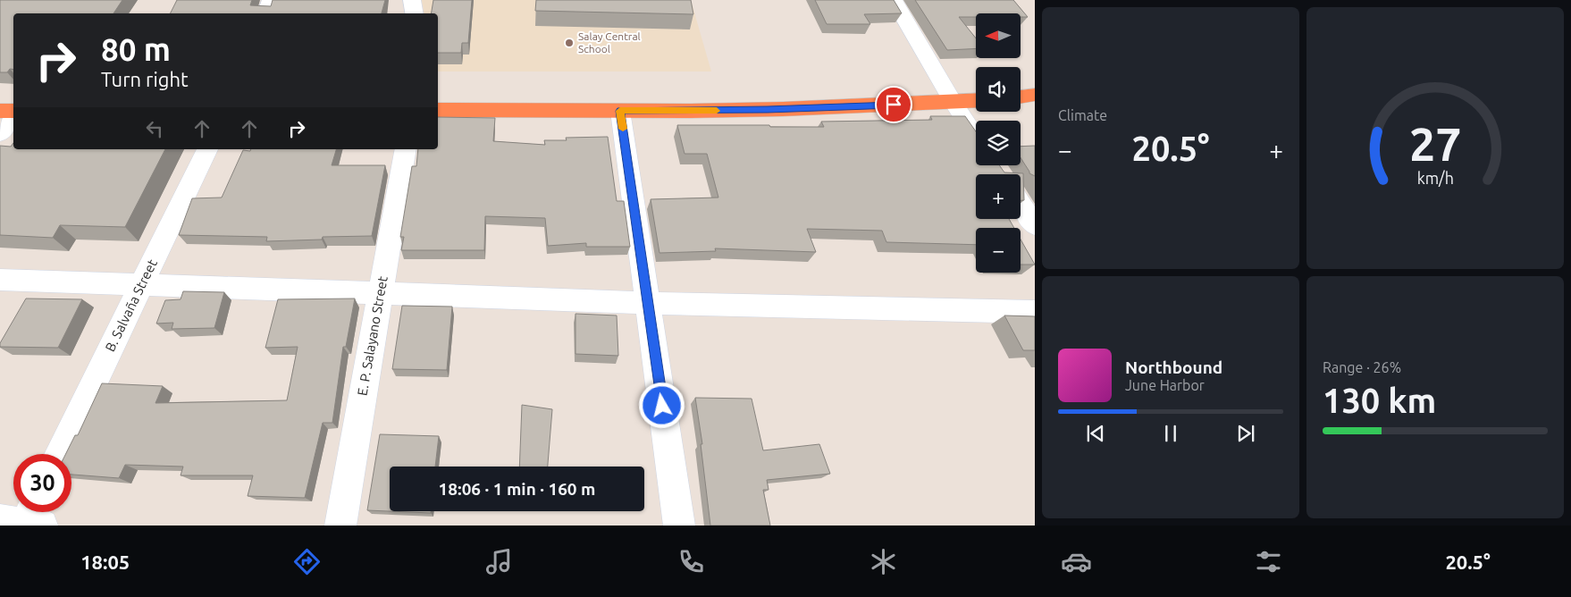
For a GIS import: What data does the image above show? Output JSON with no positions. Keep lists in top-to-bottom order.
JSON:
{
  "streets": {
    "street": ["B. Salvaña Street", "E. P. Salayano Street"]
  },
  "places": ["Salay Central School"],
  "north": "left",
  "page": {
    "tile": [
      "Climate",
      ["Range · 26%", "130 km"]
    ],
    "map_buttons": ["+", "−"],
    "turn": ["80 m", "Turn right"],
    "heat": ["−", "20.5°", "+"],
    "song": ["Northbound", "June Harbor"],
    "limit": "30",
    "trip": "18:06 · 1 min · 160 m",
    "tabs": ["18:05", "20.5°"],
    "gauge": ["27", "km/h"]
  }
}
